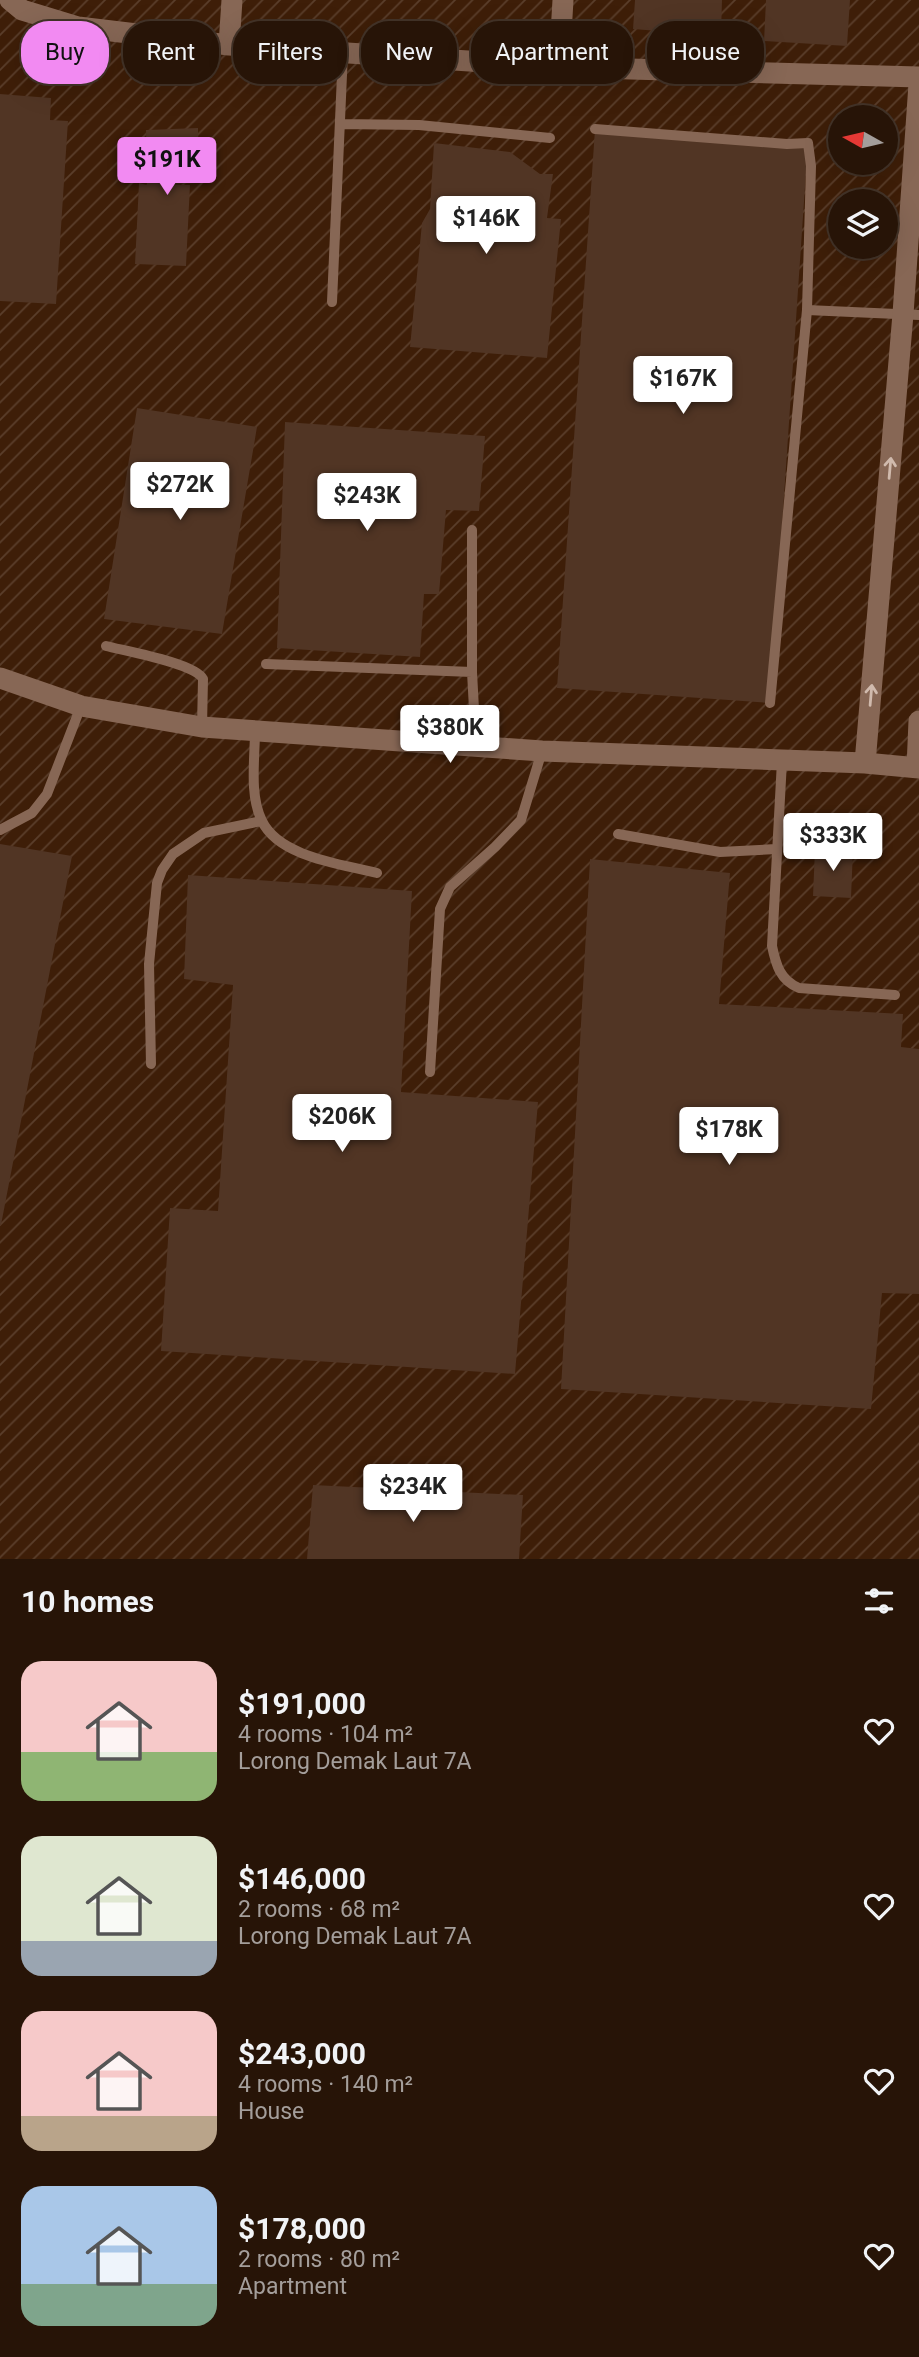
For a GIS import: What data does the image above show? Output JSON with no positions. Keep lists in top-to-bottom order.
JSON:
{
  "north": "left",
  "page": {
    "chip": [
      "Buy",
      "Rent",
      "Filters",
      "New",
      "Apartment",
      "House"
    ],
    "price": [
      "$191K",
      "$146K",
      "$167K",
      "$272K",
      "$243K",
      "$380K",
      "$333K",
      "$206K",
      "$178K",
      "$234K"
    ],
    "heading": "10 homes",
    "list": [
      {
        "name": "$191,000",
        "note": "4 rooms · 104 m² · Lorong Demak Laut 7A"
      },
      {
        "name": "$146,000",
        "note": "2 rooms · 68 m² · Lorong Demak Laut 7A"
      },
      {
        "name": "$243,000",
        "note": "4 rooms · 140 m² · House"
      },
      {
        "name": "$178,000",
        "note": "2 rooms · 80 m² · Apartment"
      }
    ]
  }
}
